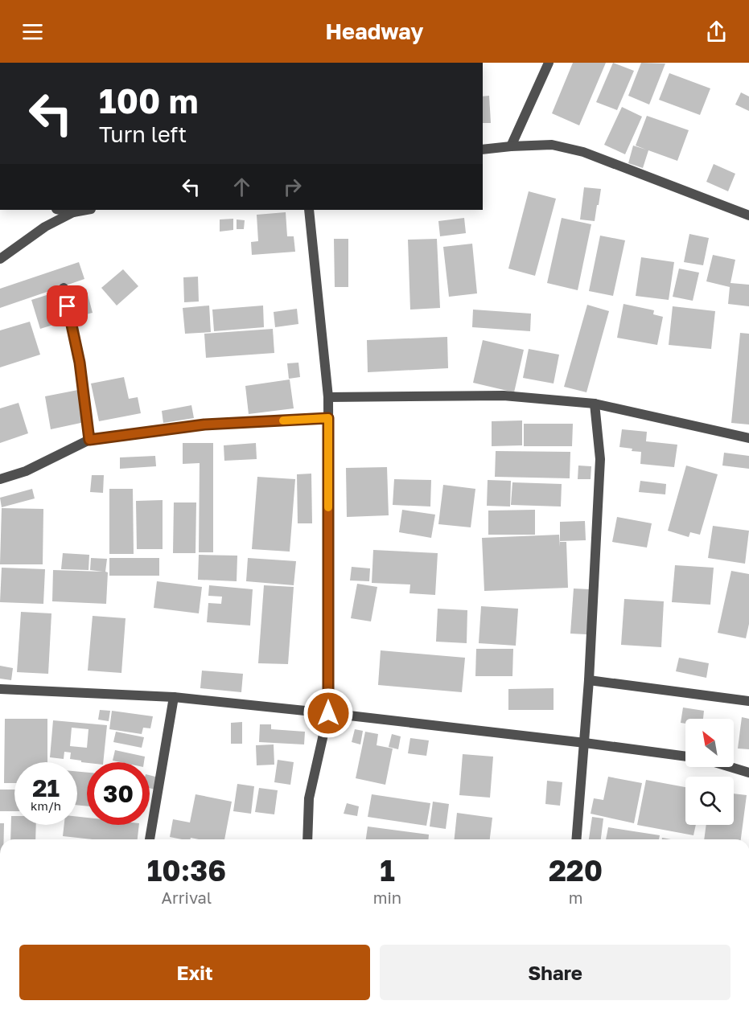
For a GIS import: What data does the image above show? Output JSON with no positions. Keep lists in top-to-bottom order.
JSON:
{
  "north": "top left",
  "page": {
    "header": "Headway",
    "turn": ["100 m", "Turn left"],
    "speed": "21 km/h",
    "limit": "30",
    "eta": [
      "10:36",
      "Arrival",
      "1",
      "min",
      "220",
      "m"
    ],
    "buttons": ["Exit", "Share"]
  }
}
